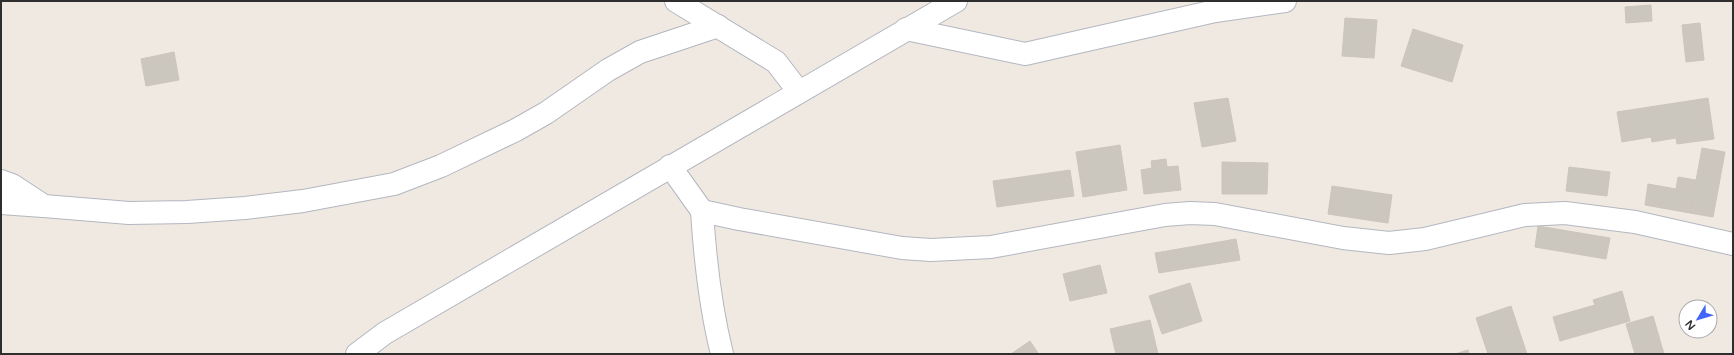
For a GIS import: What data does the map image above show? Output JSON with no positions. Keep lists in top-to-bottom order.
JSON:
{
  "north": "bottom left"
}
